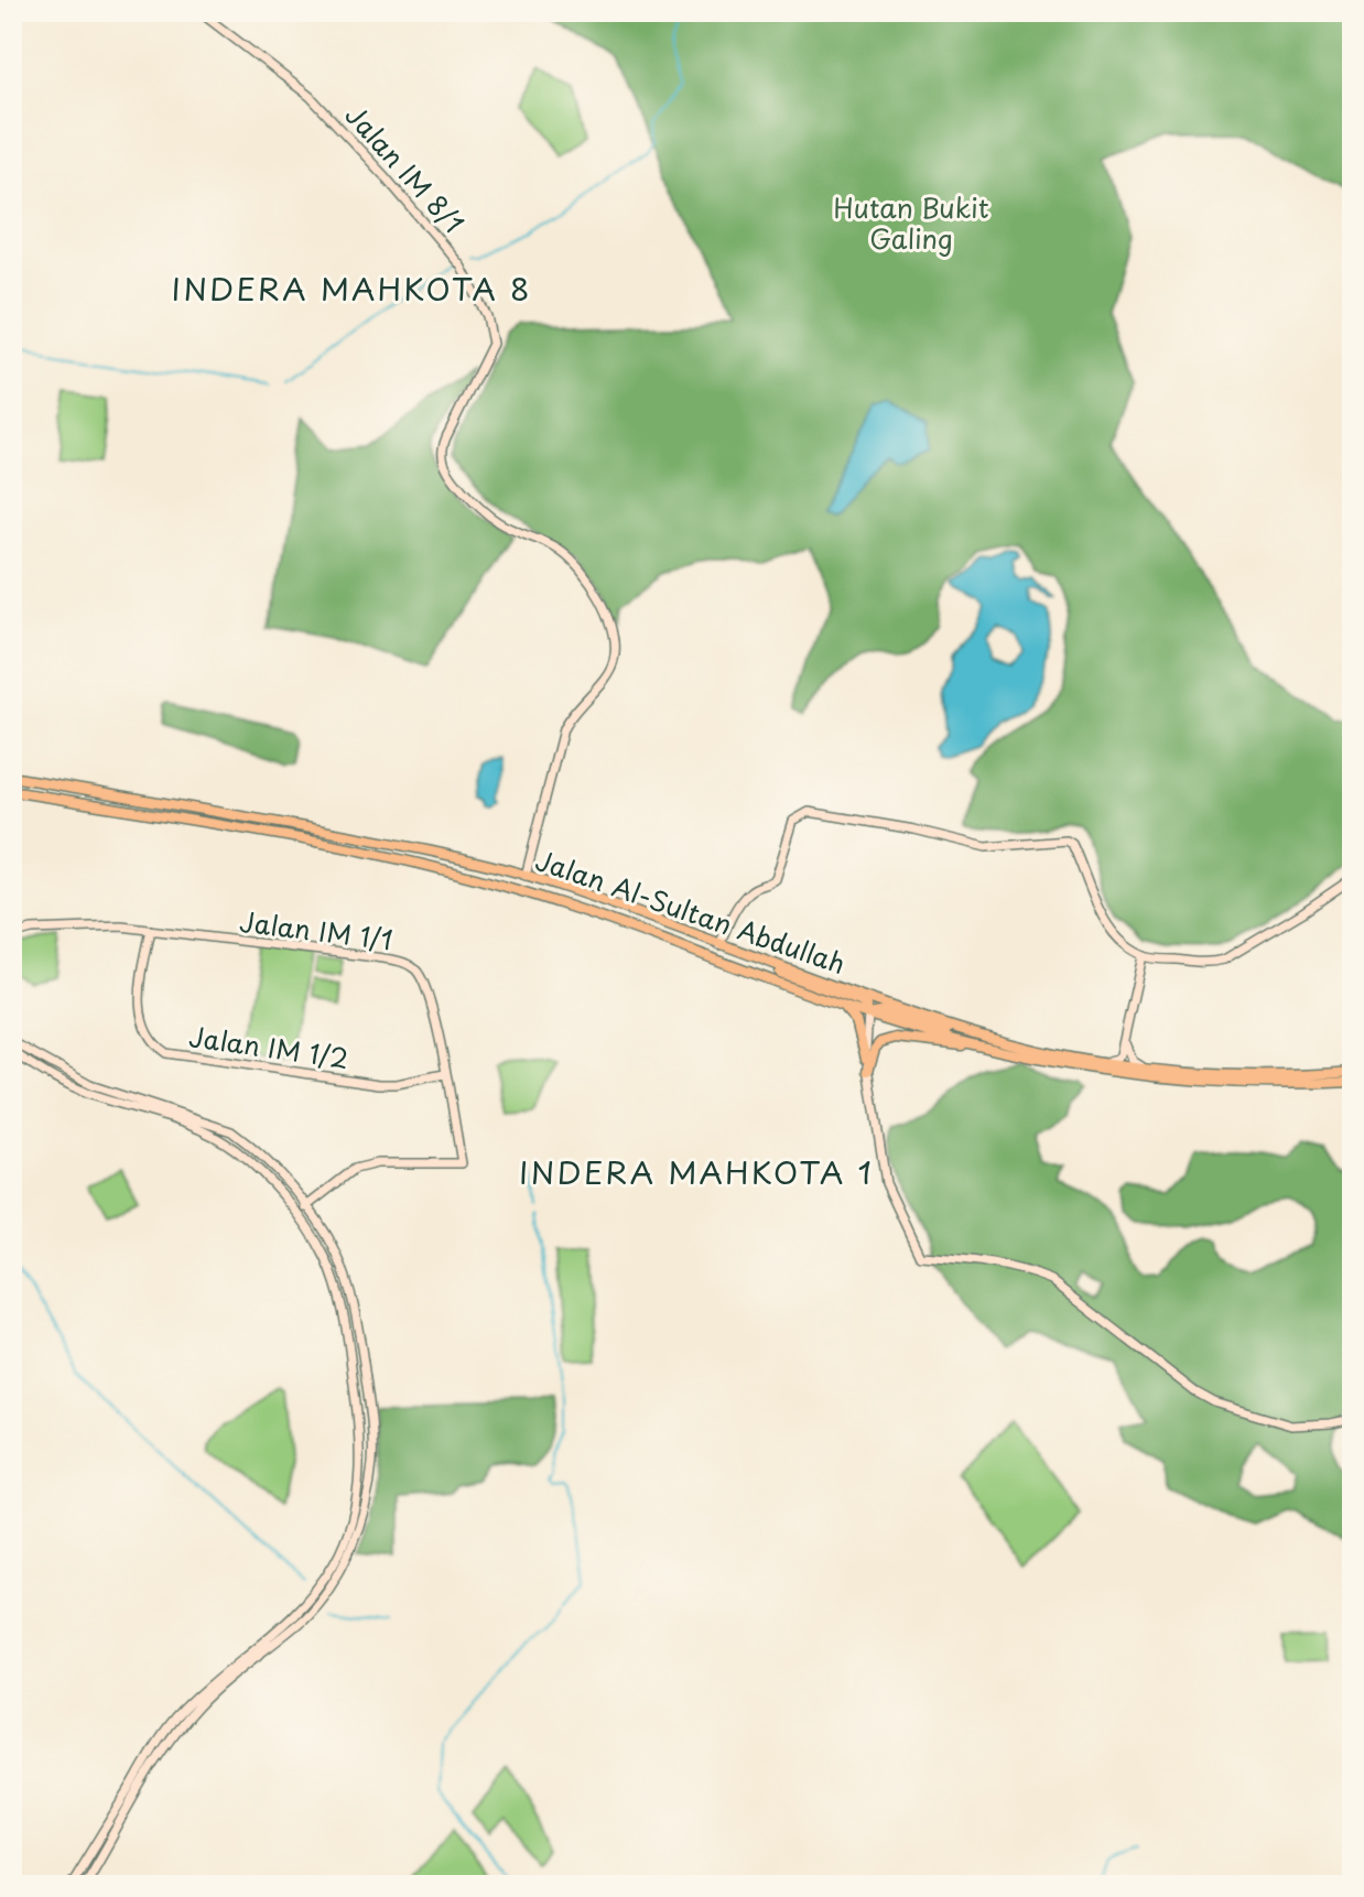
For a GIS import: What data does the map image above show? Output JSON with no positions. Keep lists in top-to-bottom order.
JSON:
{
  "streets": {
    "main road": ["Jalan Al-Sultan Abdullah"],
    "street": ["Jalan IM 8/1", "Jalan IM 1/1", "Jalan IM 1/2"]
  },
  "crossings": [
    ["Jalan IM 8/1", "Jalan Al-Sultan Abdullah"],
    ["Jalan IM 1/1", "Jalan IM 1/2"]
  ],
  "districts": ["INDERA MAHKOTA 8", "INDERA MAHKOTA 1"],
  "parks": ["Hutan Bukit Galing"]
}
